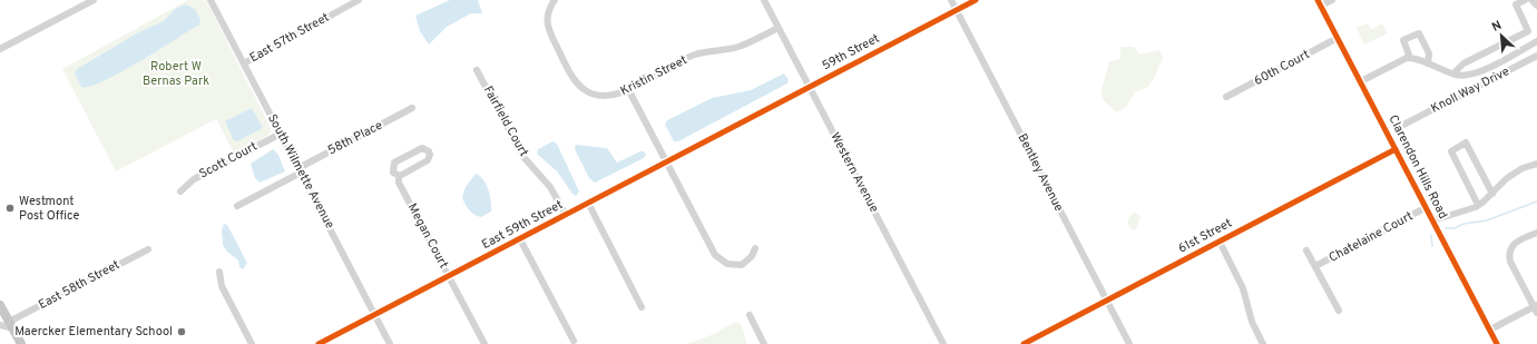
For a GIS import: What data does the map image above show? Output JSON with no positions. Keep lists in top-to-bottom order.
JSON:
{
  "streets": {
    "street": [
      "East 57th Street",
      "59th Street",
      "60th Court",
      "Kristin Street",
      "Knoll Way Drive",
      "Fairfield Court",
      "58th Place",
      "Scott Court",
      "Clarendon Hills Road",
      "South Wilmette Avenue",
      "Western Avenue",
      "Bentley Avenue",
      "East 59th Street",
      "Megan Court",
      "61st Street",
      "Chatelaine Court",
      "East 58th Street"
    ]
  },
  "crossings": [
    ["East 57th Street", "South Wilmette Avenue"],
    ["59th Street", "Western Avenue"],
    ["59th Street", "Bentley Avenue"],
    ["59th Street", "East 59th Street"],
    ["60th Court", "Clarendon Hills Road"],
    ["Kristin Street", "Western Avenue"],
    ["Fairfield Court", "East 59th Street"],
    ["58th Place", "South Wilmette Avenue"],
    ["Scott Court", "South Wilmette Avenue"],
    ["Clarendon Hills Road", "61st Street"],
    ["Clarendon Hills Road", "Chatelaine Court"],
    ["South Wilmette Avenue", "East 59th Street"],
    ["Bentley Avenue", "61st Street"],
    ["East 59th Street", "Megan Court"]
  ],
  "parks": ["Robert W Bernas Park"],
  "places": ["Westmont Post Office", "Maercker Elementary School"],
  "north": "top left"
}
